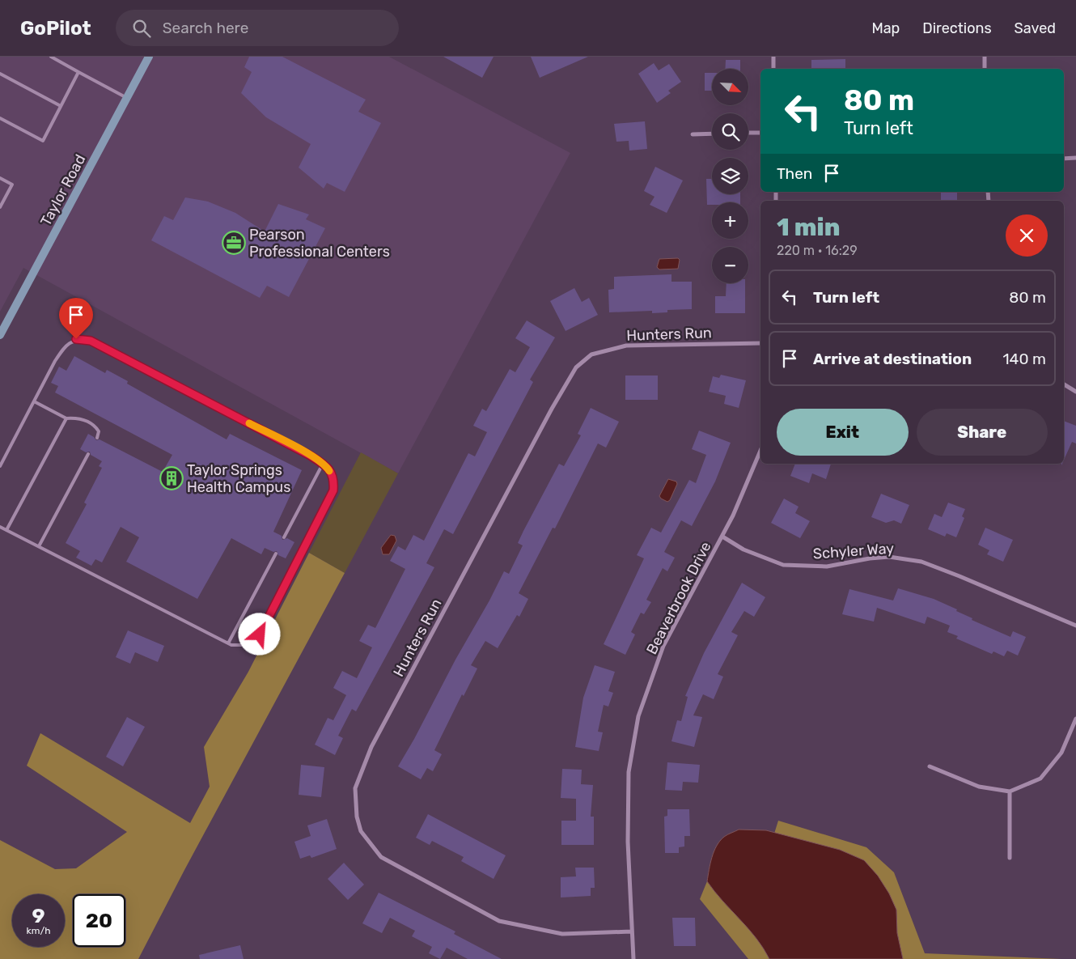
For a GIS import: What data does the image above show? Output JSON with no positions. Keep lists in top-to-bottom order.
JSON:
{
  "streets": {
    "main road": ["Taylor Road"],
    "street": ["Hunters Run", "Schyler Way", "Beaverbrook Drive"]
  },
  "crossings": [
    ["Hunters Run", "Beaverbrook Drive"],
    ["Schyler Way", "Beaverbrook Drive"]
  ],
  "places": {
    "office": ["Pearson Professional Centers"],
    "building": ["Taylor Springs Health Campus"]
  },
  "north": "bottom right",
  "page": {
    "header": "GoPilot",
    "search": "Search here",
    "nav": ["Map", "Directions", "Saved"],
    "map_buttons": ["+", "−"],
    "turn": ["80 m", "Turn left"],
    "then": "Then",
    "heading": ["1 min", "220 m · 16:29"],
    "list": [
      {
        "name": "Turn left",
        "value": "80 m"
      },
      {
        "name": "Arrive at destination",
        "value": "140 m"
      }
    ],
    "buttons": ["Exit", "Share"],
    "speed": "9 km/h",
    "limit": "20"
  }
}
